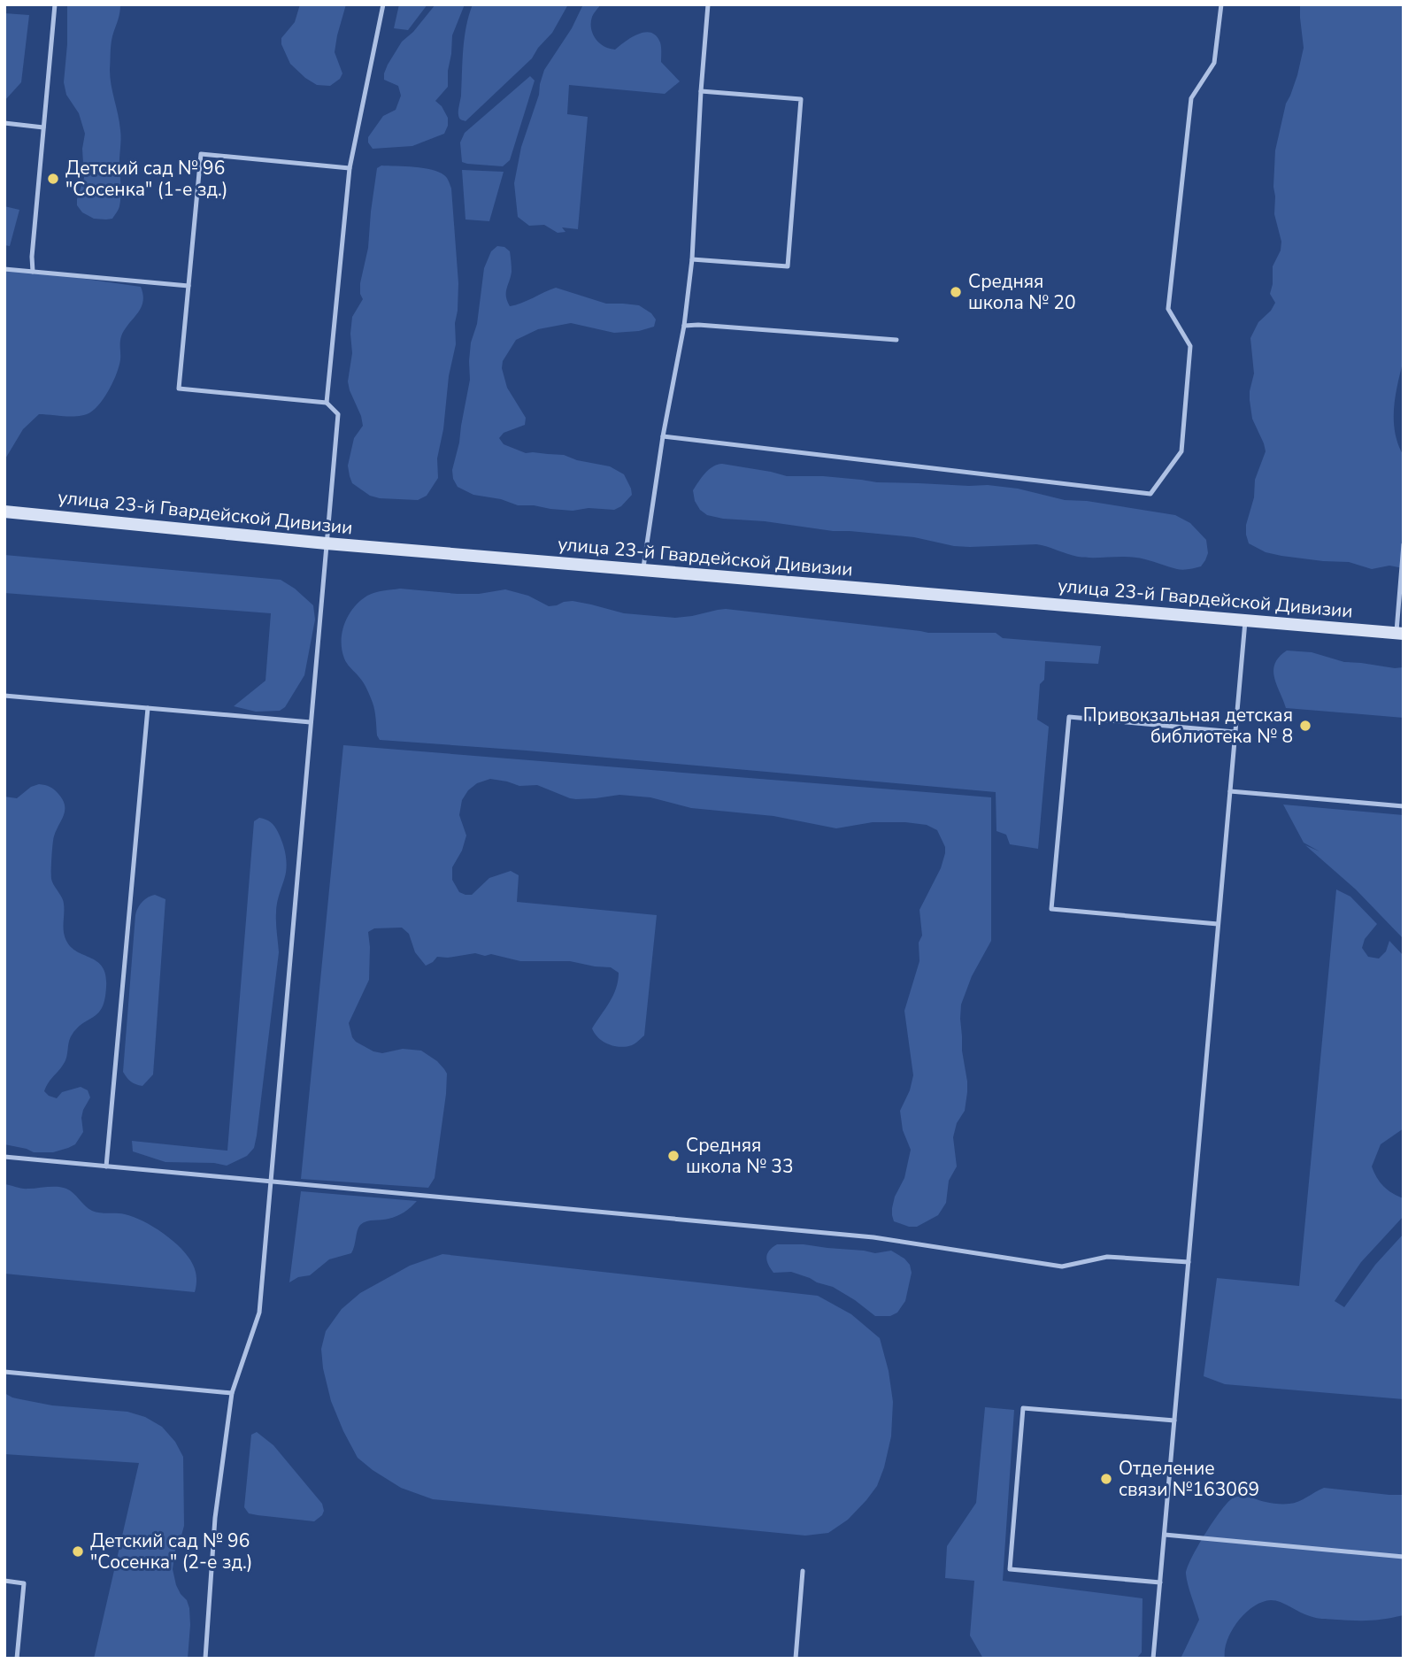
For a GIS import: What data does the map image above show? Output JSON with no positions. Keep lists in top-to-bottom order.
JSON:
{
  "streets": {
    "street": ["улица 23-й Гвардейской Дивизии"]
  },
  "places": [
    "Детский сад № 96 \"Сосенка\" (1-е зд.)",
    "Средняя школа № 20",
    "Привокзальная детская библиотека № 8",
    "Средняя школа № 33",
    "Отделение связи №163069",
    "Детский сад № 96 \"Сосенка\" (2-е зд.)"
  ]
}
